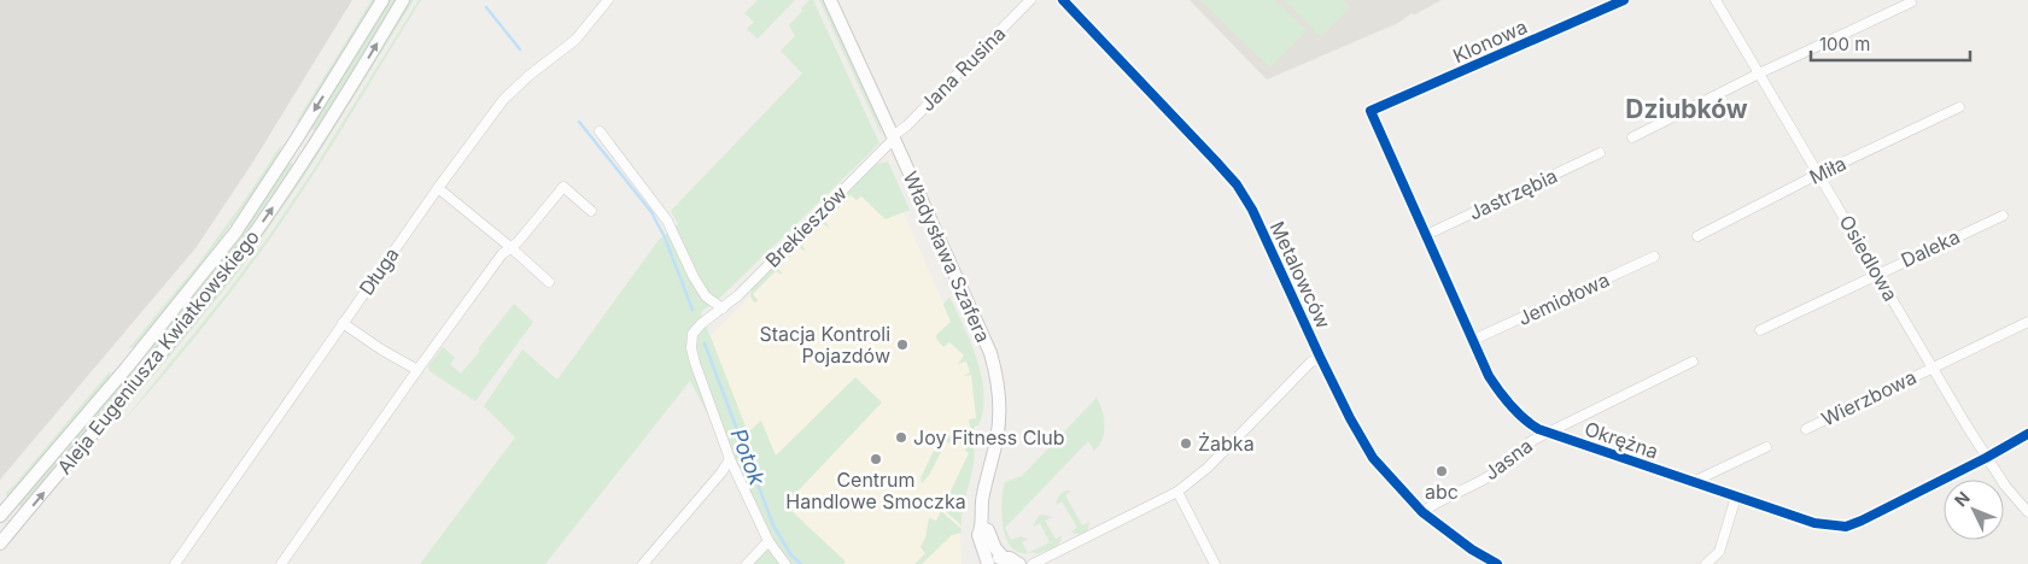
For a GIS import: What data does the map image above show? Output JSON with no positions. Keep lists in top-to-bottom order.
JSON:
{
  "streets": {
    "street": [
      "Klonowa",
      "Jana Rusina",
      "Miła",
      "Jastrzębia",
      "Brekieszów",
      "Daleka",
      "Władysława Szafera",
      "Osiedlowa",
      "Długa",
      "Metalowców",
      "Jemiołowa",
      "Aleja Eugeniusza Kwiatkowskiego",
      "Wierzbowa",
      "Okrężna",
      "Jasna"
    ]
  },
  "crossings": [
    ["Klonowa", "Okrężna"],
    ["Jana Rusina", "Brekieszów"],
    ["Jana Rusina", "Władysława Szafera"],
    ["Miła", "Osiedlowa"],
    ["Jastrzębia", "Okrężna"],
    ["Brekieszów", "Władysława Szafera"],
    ["Daleka", "Osiedlowa"],
    ["Osiedlowa", "Wierzbowa"],
    ["Osiedlowa", "Okrężna"],
    ["Metalowców", "Jasna"],
    ["Jemiołowa", "Okrężna"],
    ["Okrężna", "Jasna"]
  ],
  "districts": ["Dziubków"],
  "water": ["Potok"],
  "places": [
    "Stacja Kontroli Pojazdów",
    "Joy Fitness Club",
    "Żabka",
    "Centrum Handlowe Smoczka",
    "abc"
  ],
  "scale_bar": "100 m",
  "north": "top left"
}
